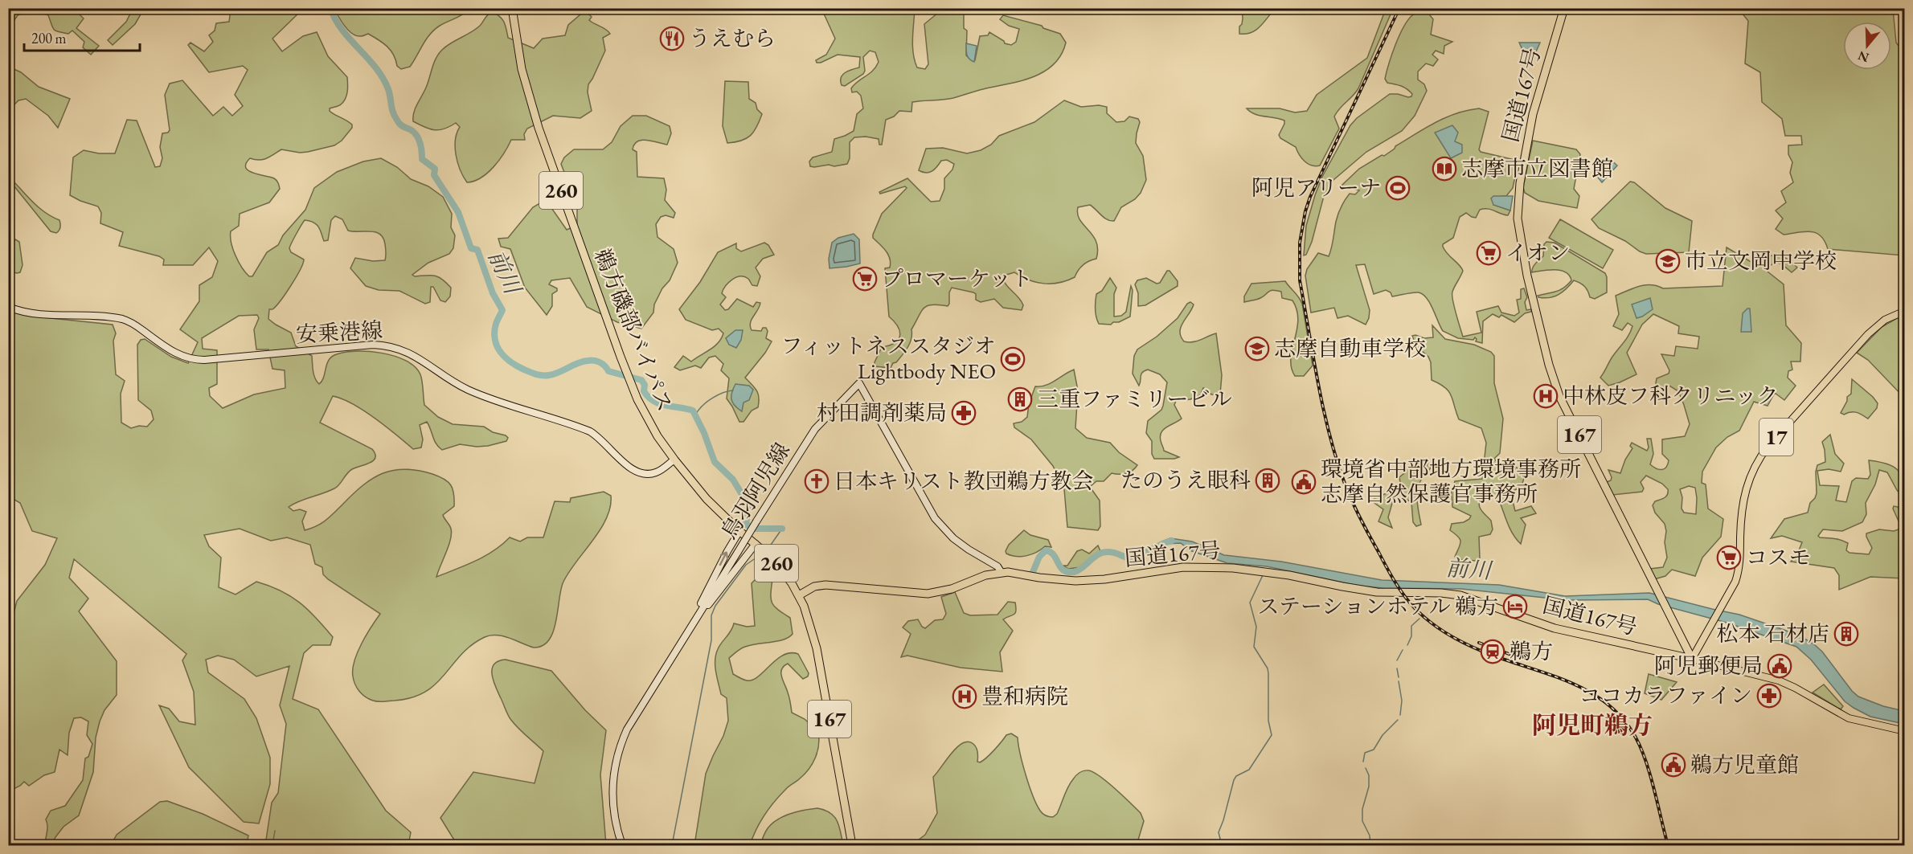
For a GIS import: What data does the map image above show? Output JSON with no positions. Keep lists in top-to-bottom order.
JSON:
{
  "streets": {
    "highway": [
      "国道167号",
      "260",
      "鵜方磯部バイパス",
      "167"
    ],
    "main road": ["安乗港線", "17", "鳥羽阿児線"]
  },
  "crossings": [
    ["国道167号", "鵜方磯部バイパス"],
    ["国道167号", "17"],
    ["国道167号", "鳥羽阿児線"],
    ["鵜方磯部バイパス", "安乗港線"]
  ],
  "districts": ["阿児町鵜方"],
  "water": ["前川"],
  "places": {
    "restaurant": ["うえむら"],
    "library": ["志摩市立図書館"],
    "sports": ["阿児アリーナ", "フィットネススタジオ Lightbody NEO"],
    "supermarket": ["イオン", "プロマーケット", "コスモ"],
    "school or university": ["市立文岡中学校", "志摩自動車学校"],
    "hospital": ["中林皮フ科クリニック", "豊和病院"],
    "building": ["三重ファミリービル", "たのうえ眼科", "松本 石材店"],
    "pharmacy": ["村田調剤薬局", "ココカラファイン"],
    "church": ["日本キリスト教団鵜方教会"],
    "public building": ["環境省中部地方環境事務所 志摩自然保護官事務所", "阿児郵便局", "鵜方児童館"],
    "hotel": ["ステーションホテル 鵜方"],
    "station": ["鵜方"]
  },
  "scale_bar": "200 m",
  "north": "bottom"
}
